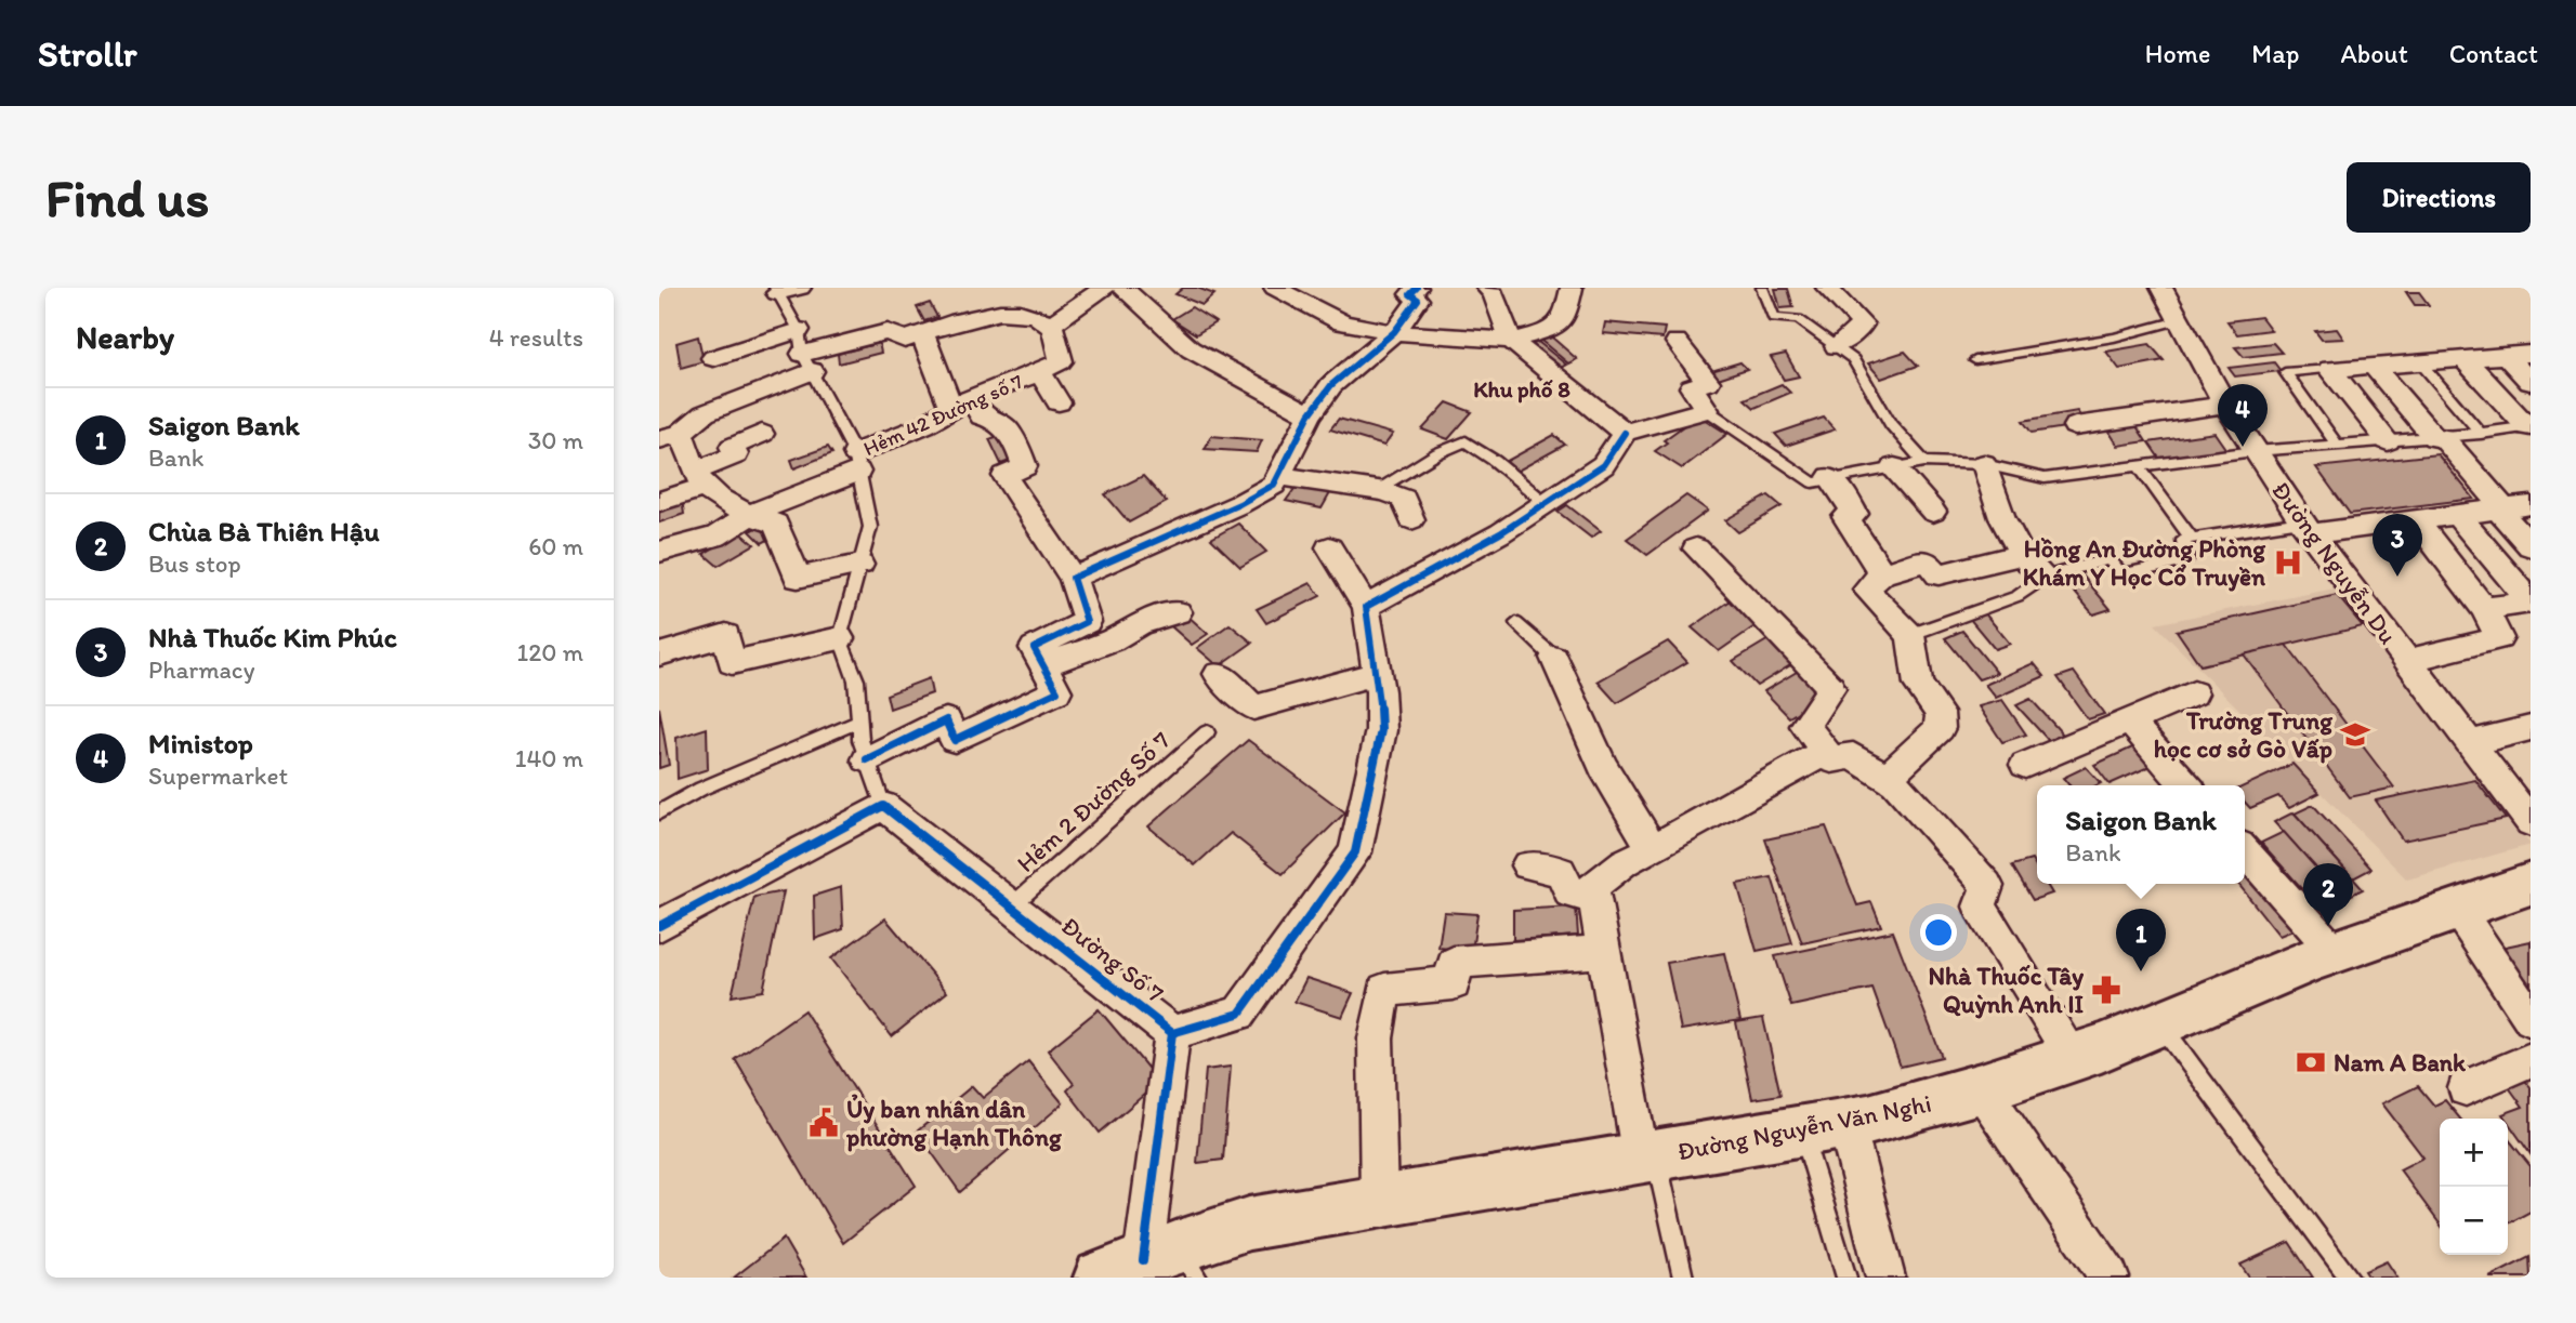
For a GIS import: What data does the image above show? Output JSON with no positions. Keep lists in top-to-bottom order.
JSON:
{
  "streets": {
    "main road": ["Đường Nguyễn Văn Nghi"],
    "street": ["Hẻm 42 Đường số 7", "Đường Nguyễn Du", "Đường Số 7"],
    "lane": ["Hẻm 2 Đường Số 7"]
  },
  "crossings": [
    ["Hẻm 2 Đường Số 7", "Đường Số 7"],
    ["Đường Số 7", "Đường Nguyễn Văn Nghi"]
  ],
  "districts": ["Khu phố 8"],
  "places": {
    "hospital": ["Hồng An Đường Phòng Khám Y Học Cổ Truyền"],
    "school or university": ["Trường Trung học cơ sở Gò Vấp"],
    "pharmacy": ["Nhà Thuốc Tây Quỳnh Anh II"],
    "bank": ["Nam A Bank"],
    "public building": ["Ủy ban nhân dân phường Hạnh Thông"]
  },
  "page": {
    "header": "Strollr",
    "nav": [
      "Home",
      "Map",
      "About",
      "Contact"
    ],
    "buttons": "Directions",
    "title": "Find us",
    "heading": ["Nearby", "4 results"],
    "pins": [
      "4",
      "3",
      "2",
      "1"
    ],
    "list": [
      {
        "mark": "1",
        "name": "Saigon Bank",
        "note": "Bank",
        "value": "30 m"
      },
      {
        "mark": "2",
        "name": "Chùa Bà Thiên Hậu",
        "note": "Bus stop",
        "value": "60 m"
      },
      {
        "mark": "3",
        "name": "Nhà Thuốc Kim Phúc",
        "note": "Pharmacy",
        "value": "120 m"
      },
      {
        "mark": "4",
        "name": "Ministop",
        "note": "Supermarket",
        "value": "140 m"
      }
    ],
    "popup": ["Saigon Bank", "Bank"],
    "map_buttons": ["+", "−"]
  }
}
